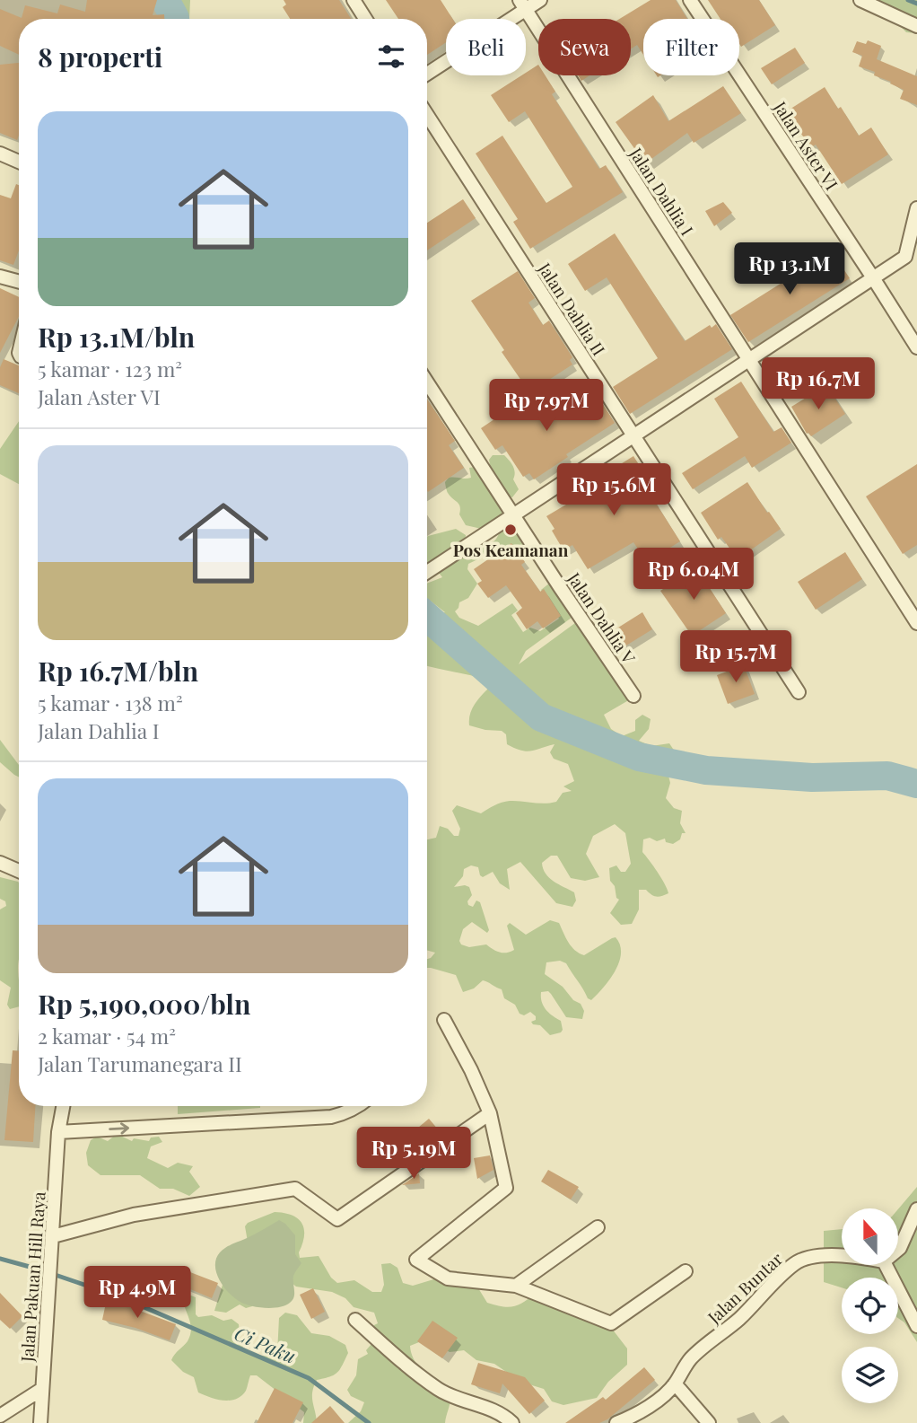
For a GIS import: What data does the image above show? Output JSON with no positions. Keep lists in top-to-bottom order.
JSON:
{
  "streets": {
    "street": [
      "Jalan Aster VI",
      "Jalan Dahlia I",
      "Jalan Dahlia II",
      "Jalan Dahlia V",
      "Jalan Pakuan Hill Raya",
      "Jalan Buntar"
    ]
  },
  "water": ["Ci Paku"],
  "places": ["Pos Keamanan"],
  "north": "top",
  "page": {
    "chip": ["Beli", "Sewa", "Filter"],
    "heading": "8 properti",
    "list": [
      {
        "name": "Rp 13.1M/bln",
        "note": "5 kamar · 123 m² · Jalan Aster VI"
      },
      {
        "name": "Rp 16.7M/bln",
        "note": "5 kamar · 138 m² · Jalan Dahlia I"
      },
      {
        "name": "Rp 5,190,000/bln",
        "note": "2 kamar · 54 m² · Jalan Tarumanegara II"
      }
    ],
    "price": [
      "Rp 13.1M",
      "Rp 16.7M",
      "Rp 7.97M",
      "Rp 15.6M",
      "Rp 6.04M",
      "Rp 15.7M",
      "Rp 5.19M",
      "Rp 4.9M"
    ]
  }
}
